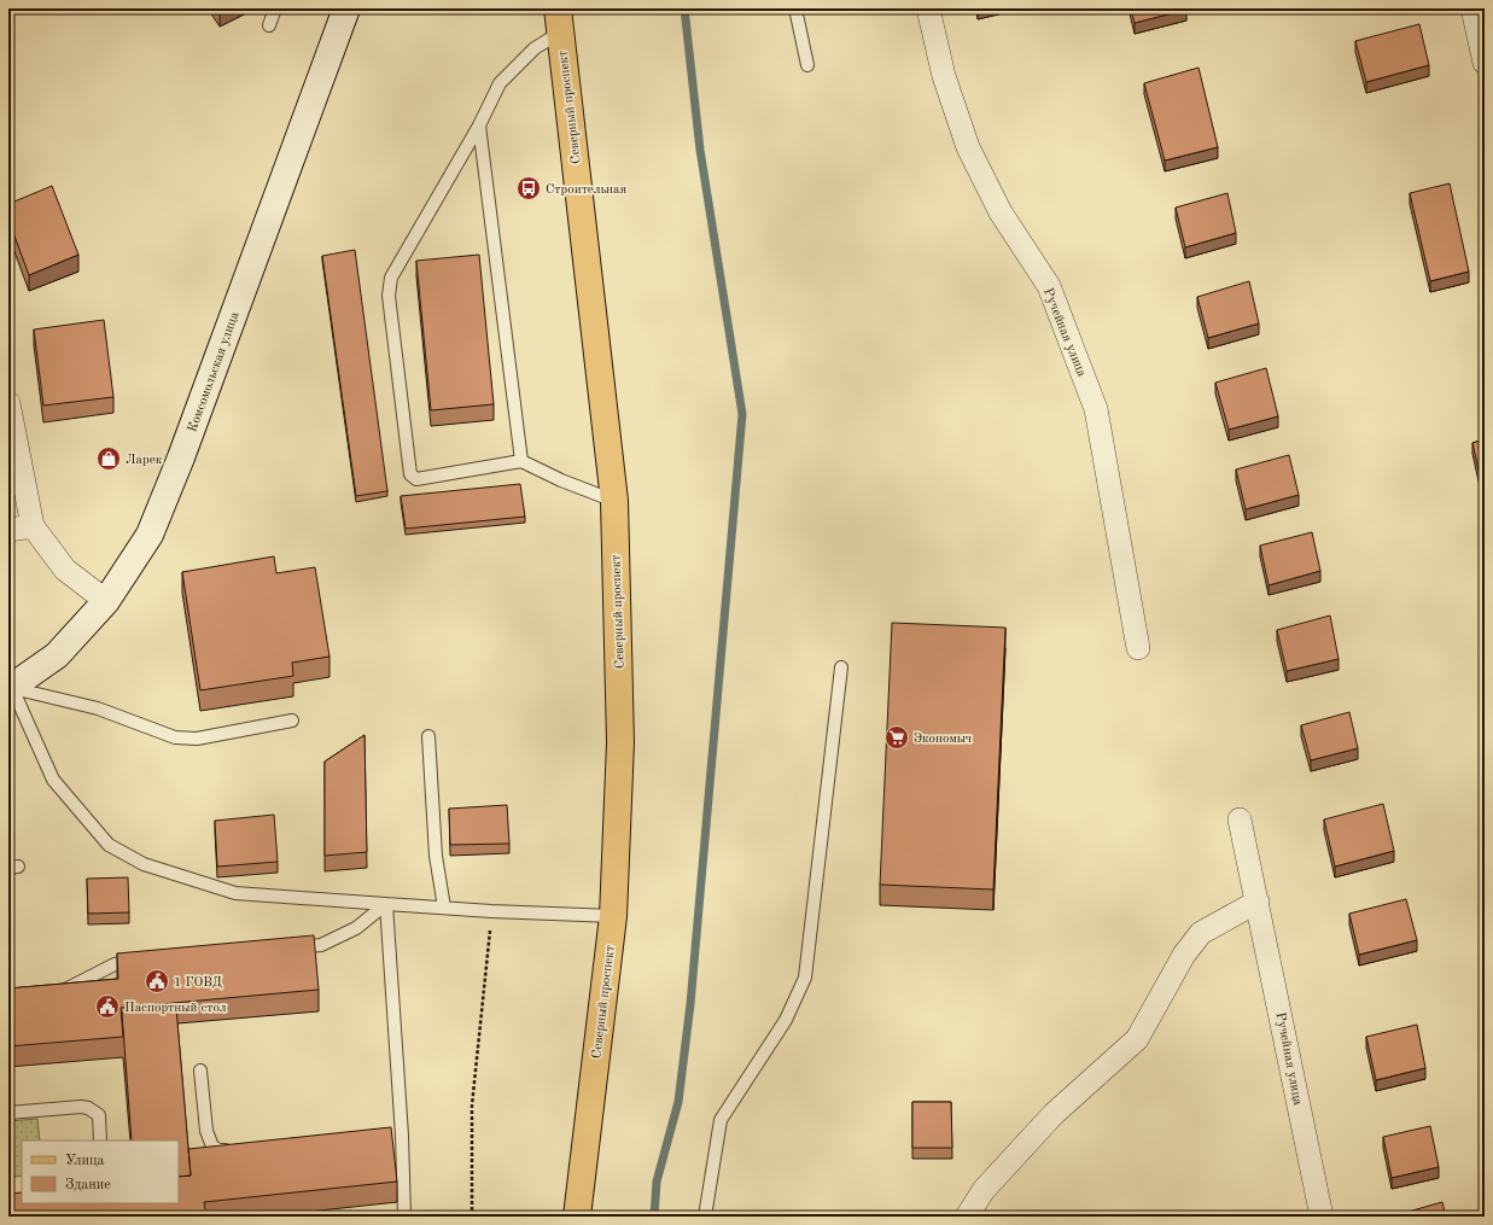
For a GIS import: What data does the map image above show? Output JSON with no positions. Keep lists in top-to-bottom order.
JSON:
{
  "streets": {
    "main road": ["Северный проспект", "Комсомольская улица"],
    "street": ["Ручейная улица"]
  },
  "places": {
    "bus stop": ["Строительная"],
    "shop": ["Ларек"],
    "supermarket": ["Экономыч"],
    "public building": ["1 ГОВД", "Паспортный стол"]
  },
  "legend": ["Улица", "Здание"]
}
